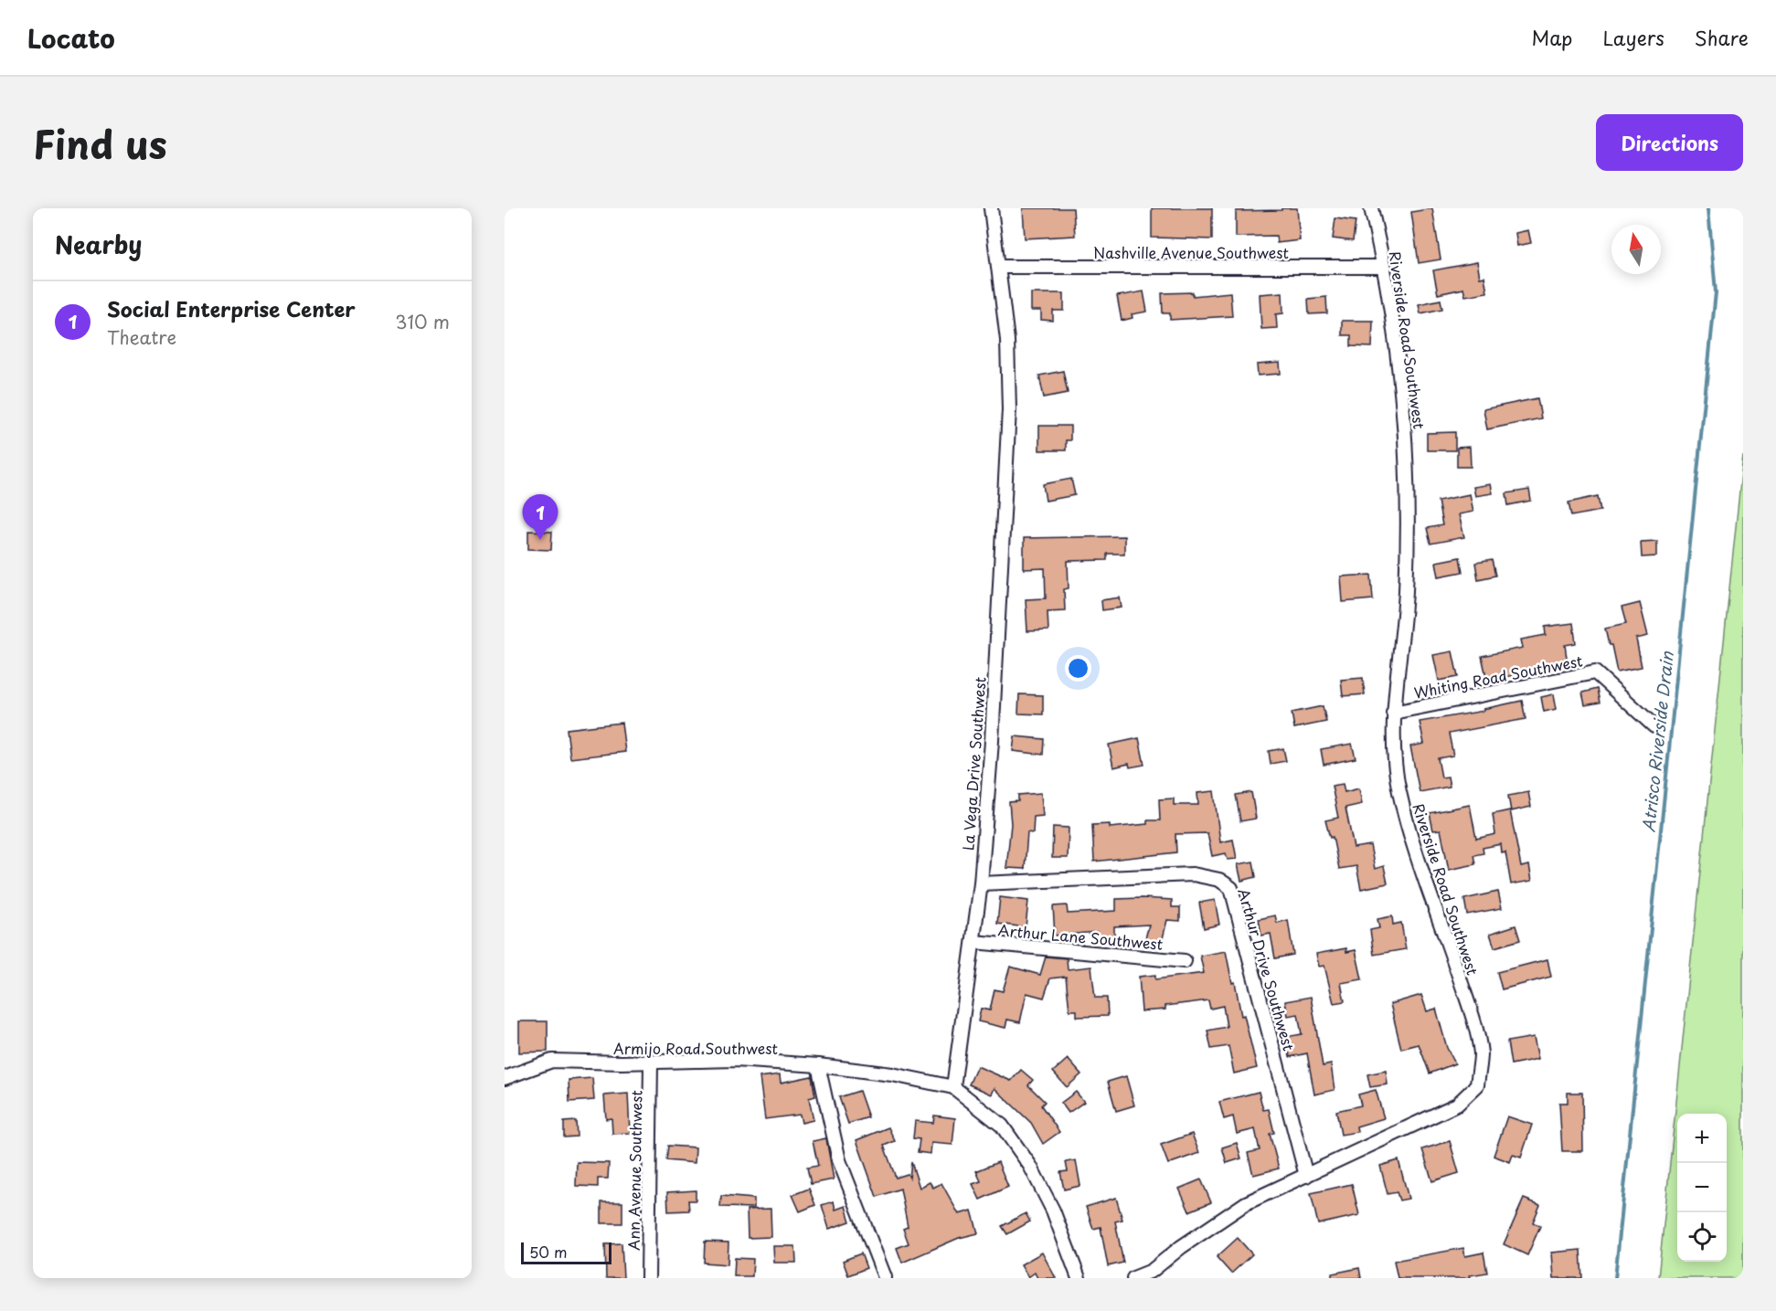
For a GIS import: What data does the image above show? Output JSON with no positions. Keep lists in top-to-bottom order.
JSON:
{
  "streets": {
    "street": [
      "Nashville Avenue Southwest",
      "Riverside Road Southwest",
      "Whiting Road Southwest",
      "La Vega Drive Southwest",
      "Arthur Lane Southwest",
      "Arthur Drive Southwest",
      "Armijo Road Southwest",
      "Ann Avenue Southwest"
    ]
  },
  "crossings": [
    ["Nashville Avenue Southwest", "Riverside Road Southwest"],
    ["Nashville Avenue Southwest", "La Vega Drive Southwest"],
    ["Riverside Road Southwest", "Whiting Road Southwest"],
    ["Riverside Road Southwest", "Arthur Drive Southwest"],
    ["La Vega Drive Southwest", "Arthur Lane Southwest"],
    ["La Vega Drive Southwest", "Arthur Drive Southwest"],
    ["La Vega Drive Southwest", "Armijo Road Southwest"],
    ["Armijo Road Southwest", "Ann Avenue Southwest"]
  ],
  "water": ["Atrisco Riverside Drain"],
  "scale_bar": "50 m",
  "north": "top",
  "page": {
    "header": "Locato",
    "nav": ["Map", "Layers", "Share"],
    "title": "Find us",
    "buttons": "Directions",
    "heading": "Nearby",
    "list": [
      {
        "mark": "1",
        "name": "Social Enterprise Center",
        "note": "Theatre",
        "value": "310 m"
      }
    ],
    "pins": "1",
    "map_buttons": ["+", "−"],
    "scale": "50 m"
  }
}
